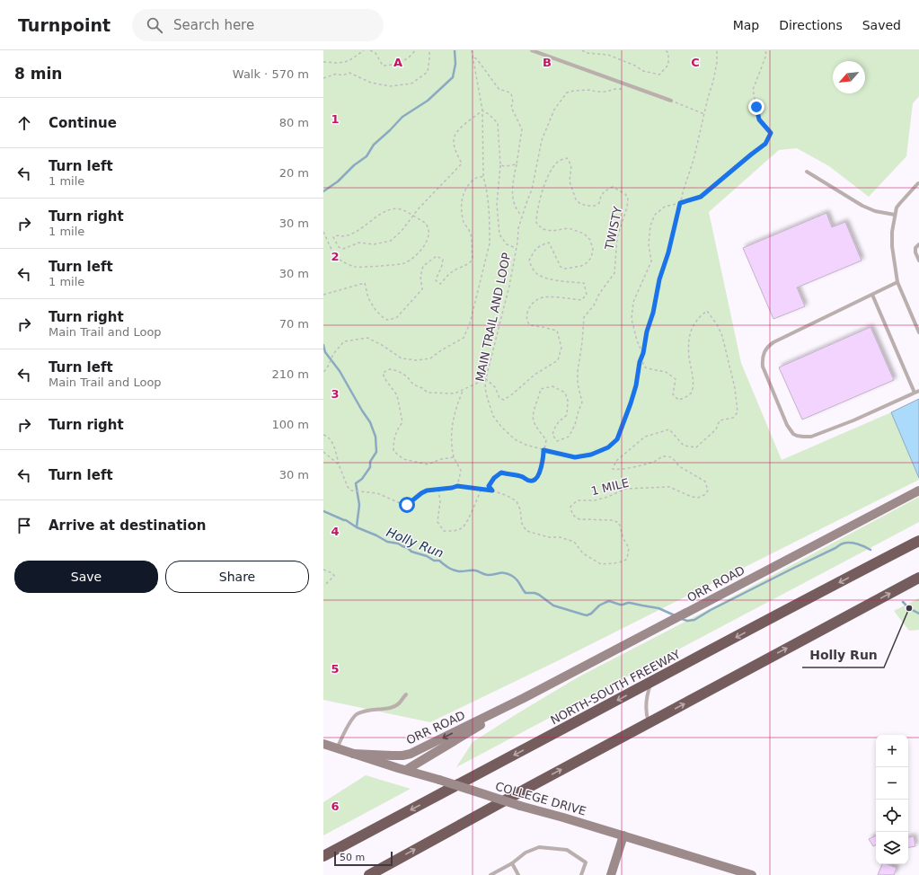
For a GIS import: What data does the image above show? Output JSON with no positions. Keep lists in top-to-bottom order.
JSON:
{
  "streets": {
    "highway": ["NORTH-SOUTH FREEWAY"],
    "street": ["ORR ROAD", "COLLEGE DRIVE"],
    "path": ["TWISTY", "MAIN TRAIL AND LOOP", "1 MILE"]
  },
  "crossings": [
    ["TWISTY", "MAIN TRAIL AND LOOP"],
    ["MAIN TRAIL AND LOOP", "1 MILE"],
    ["ORR ROAD", "COLLEGE DRIVE"]
  ],
  "water": ["Holly Run"],
  "places": ["Holly Run"],
  "scale_bar": "50 m",
  "north": "bottom left",
  "page": {
    "header": "Turnpoint",
    "search": "Search here",
    "nav": ["Map", "Directions", "Saved"],
    "heading": ["8 min", "Walk · 570 m"],
    "list": [
      ["Continue", "80 m"],
      ["Turn left", "1 mile", "20 m"],
      ["Turn right", "1 mile", "30 m"],
      ["Turn left", "1 mile", "30 m"],
      ["Turn right", "Main Trail and Loop", "70 m"],
      ["Turn left", "Main Trail and Loop", "210 m"],
      ["Turn right", "100 m"],
      ["Turn left", "30 m"],
      "Arrive at destination"
    ],
    "buttons": ["Save", "Share"],
    "map_buttons": ["+", "−"],
    "scale": "50 m"
  },
  "grid": {
    "columns": ["A", "B", "C"],
    "rows": [
      "1",
      "2",
      "3",
      "4",
      "5",
      "6"
    ]
  }
}
